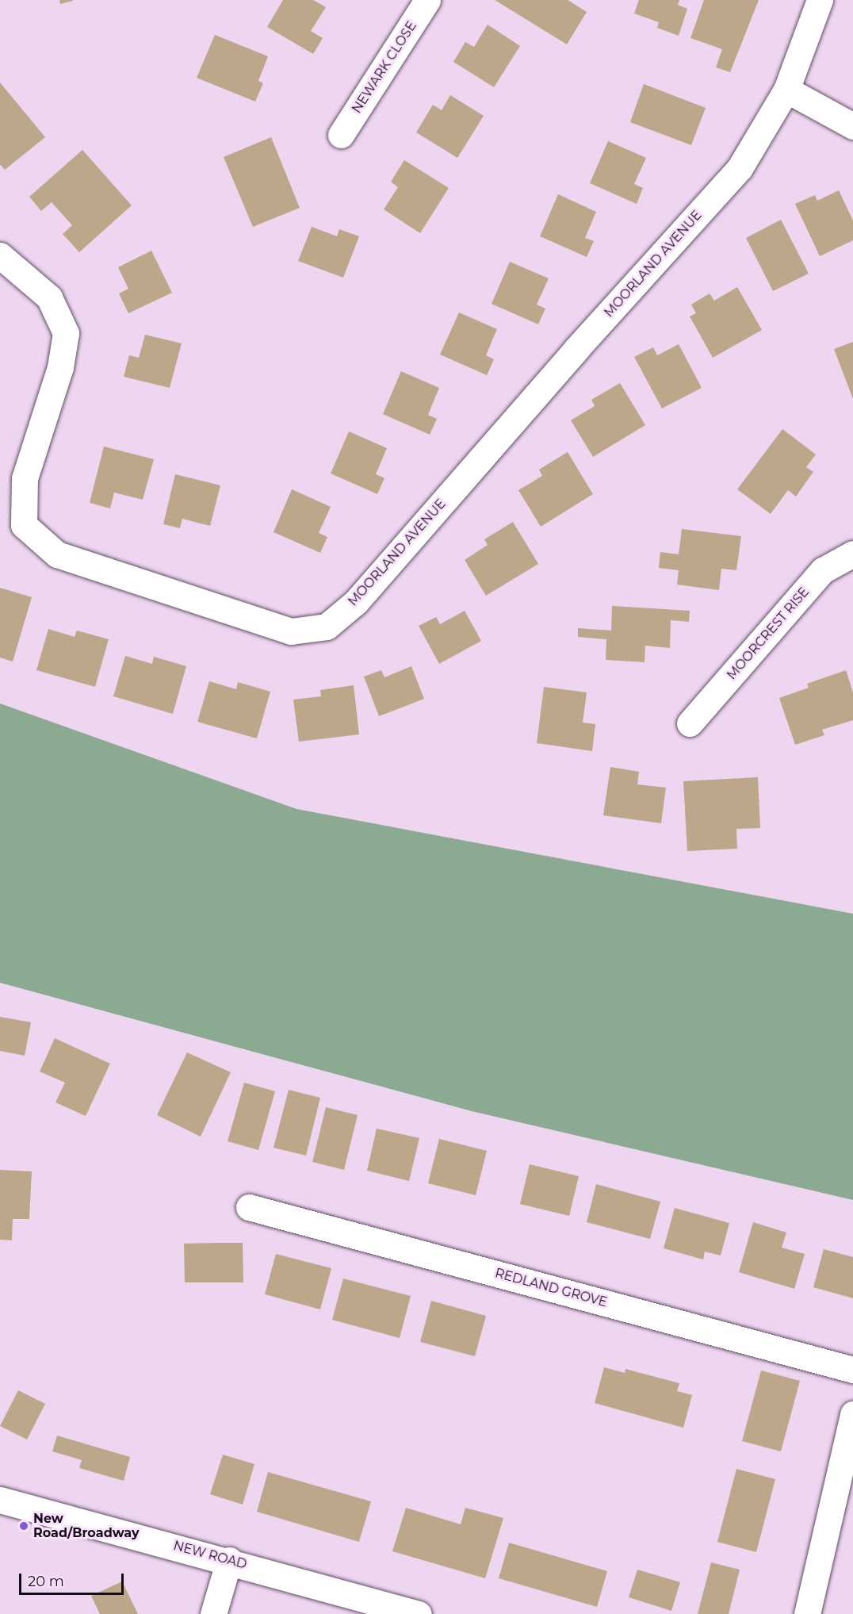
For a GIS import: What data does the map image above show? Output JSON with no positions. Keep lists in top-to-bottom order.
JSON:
{
  "streets": {
    "street": [
      "NEWARK CLOSE",
      "MOORLAND AVENUE",
      "MOORCREST RISE",
      "REDLAND GROVE",
      "NEW ROAD"
    ]
  },
  "places": ["New Road/Broadway"],
  "scale_bar": "20 m"
}
